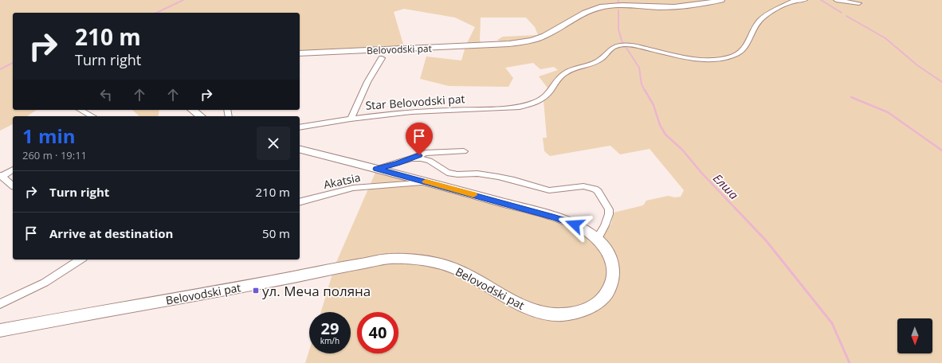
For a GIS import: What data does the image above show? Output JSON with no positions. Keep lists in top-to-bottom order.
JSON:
{
  "streets": {
    "street": ["Belovodski pat", "Star Belovodski pat", "Akatsia"]
  },
  "crossings": [
    ["Belovodski pat", "Akatsia"]
  ],
  "water": ["Елша"],
  "places": {
    "transit": ["ул. Меча поляна"]
  },
  "north": "bottom",
  "page": {
    "turn": ["210 m", "Turn right"],
    "heading": ["1 min", "260 m · 19:11"],
    "list": [
      {
        "name": "Turn right",
        "value": "210 m"
      },
      {
        "name": "Arrive at destination",
        "value": "50 m"
      }
    ],
    "speed": "29 km/h",
    "limit": "40"
  }
}
